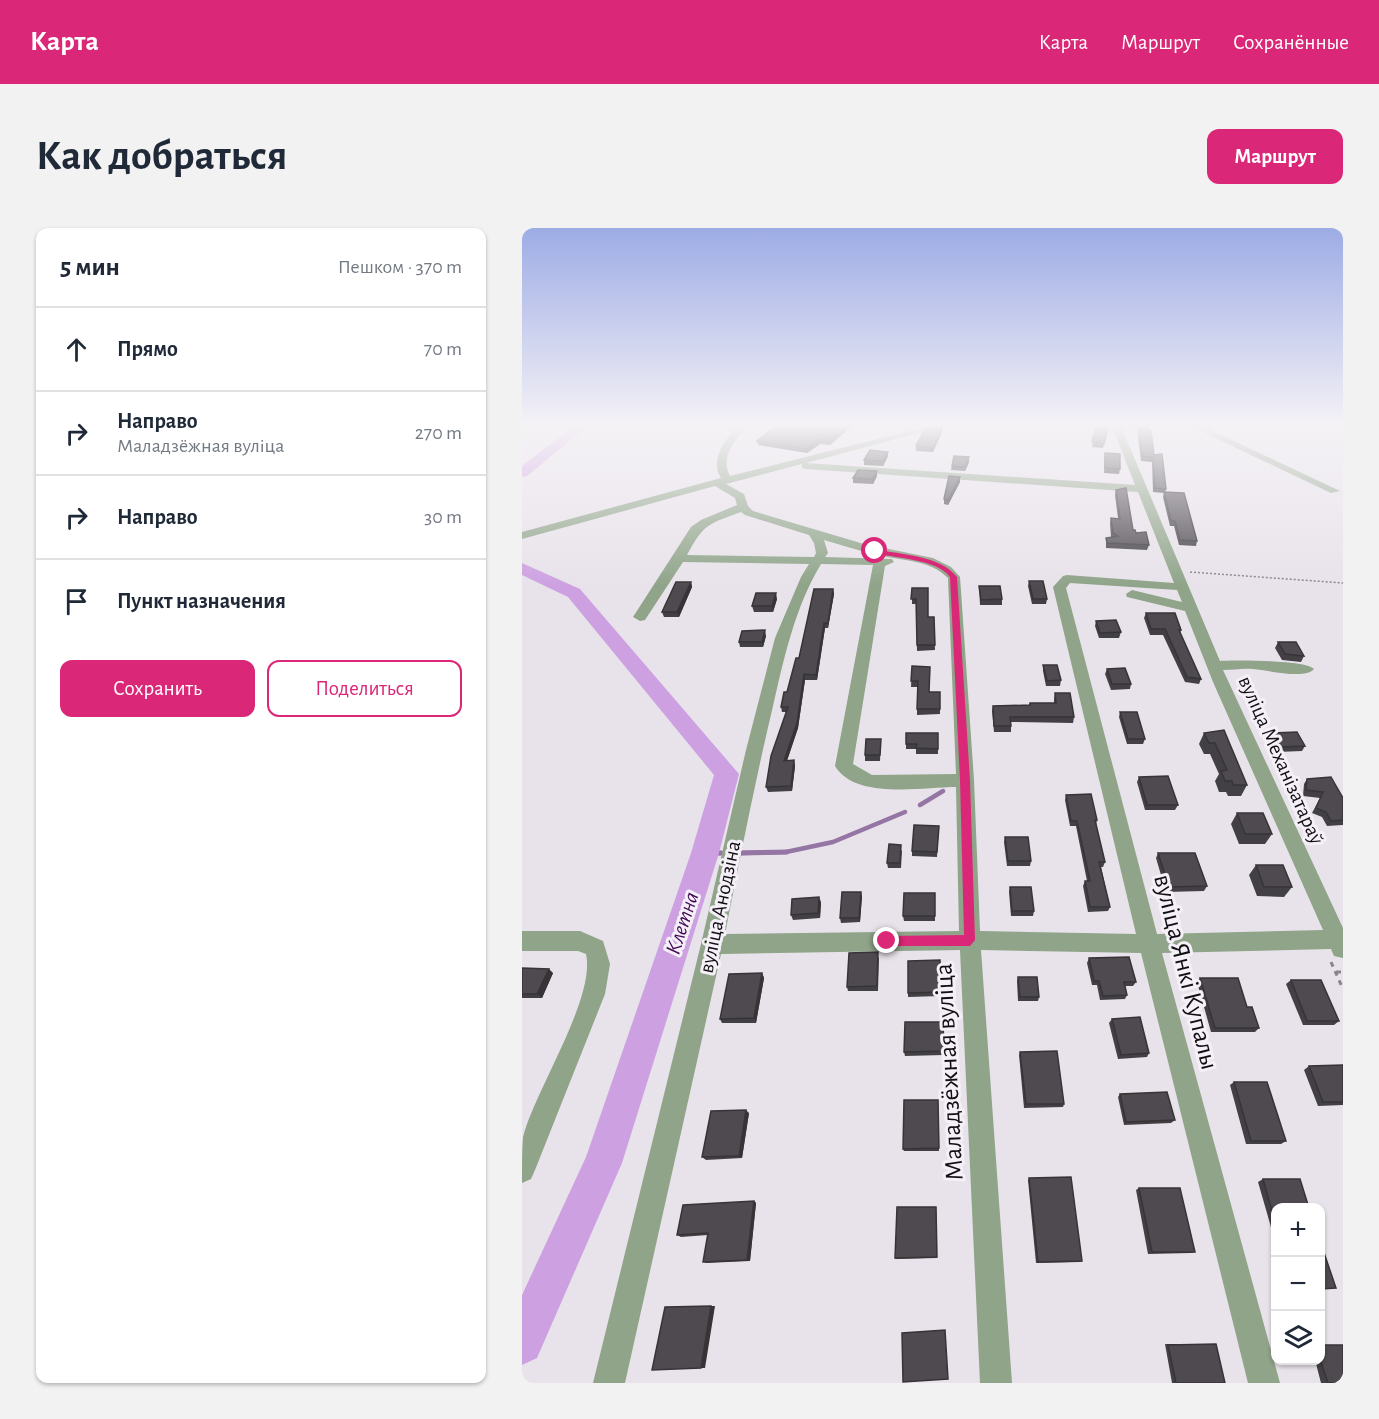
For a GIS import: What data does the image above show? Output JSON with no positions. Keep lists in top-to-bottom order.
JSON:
{
  "streets": {
    "street": [
      "вуліца Механізатараў",
      "вуліца Анодзіна",
      "вуліца Янкі Купалы",
      "Маладзёжная вуліца"
    ]
  },
  "crossings": [
    ["вуліца Механізатараў", "вуліца Янкі Купалы"]
  ],
  "water": ["Клетна"],
  "page": {
    "header": "Карта",
    "nav": ["Карта", "Маршрут", "Сохранённые"],
    "buttons": [
      "Маршрут",
      ["Сохранить", "Поделиться"]
    ],
    "title": "Как добраться",
    "heading": ["5 мин", "Пешком · 370 m"],
    "list": [
      ["Прямо", "70 m"],
      ["Направо", "Маладзёжная вуліца", "270 m"],
      ["Направо", "30 m"],
      "Пункт назначения"
    ],
    "map_buttons": ["+", "−"]
  }
}
